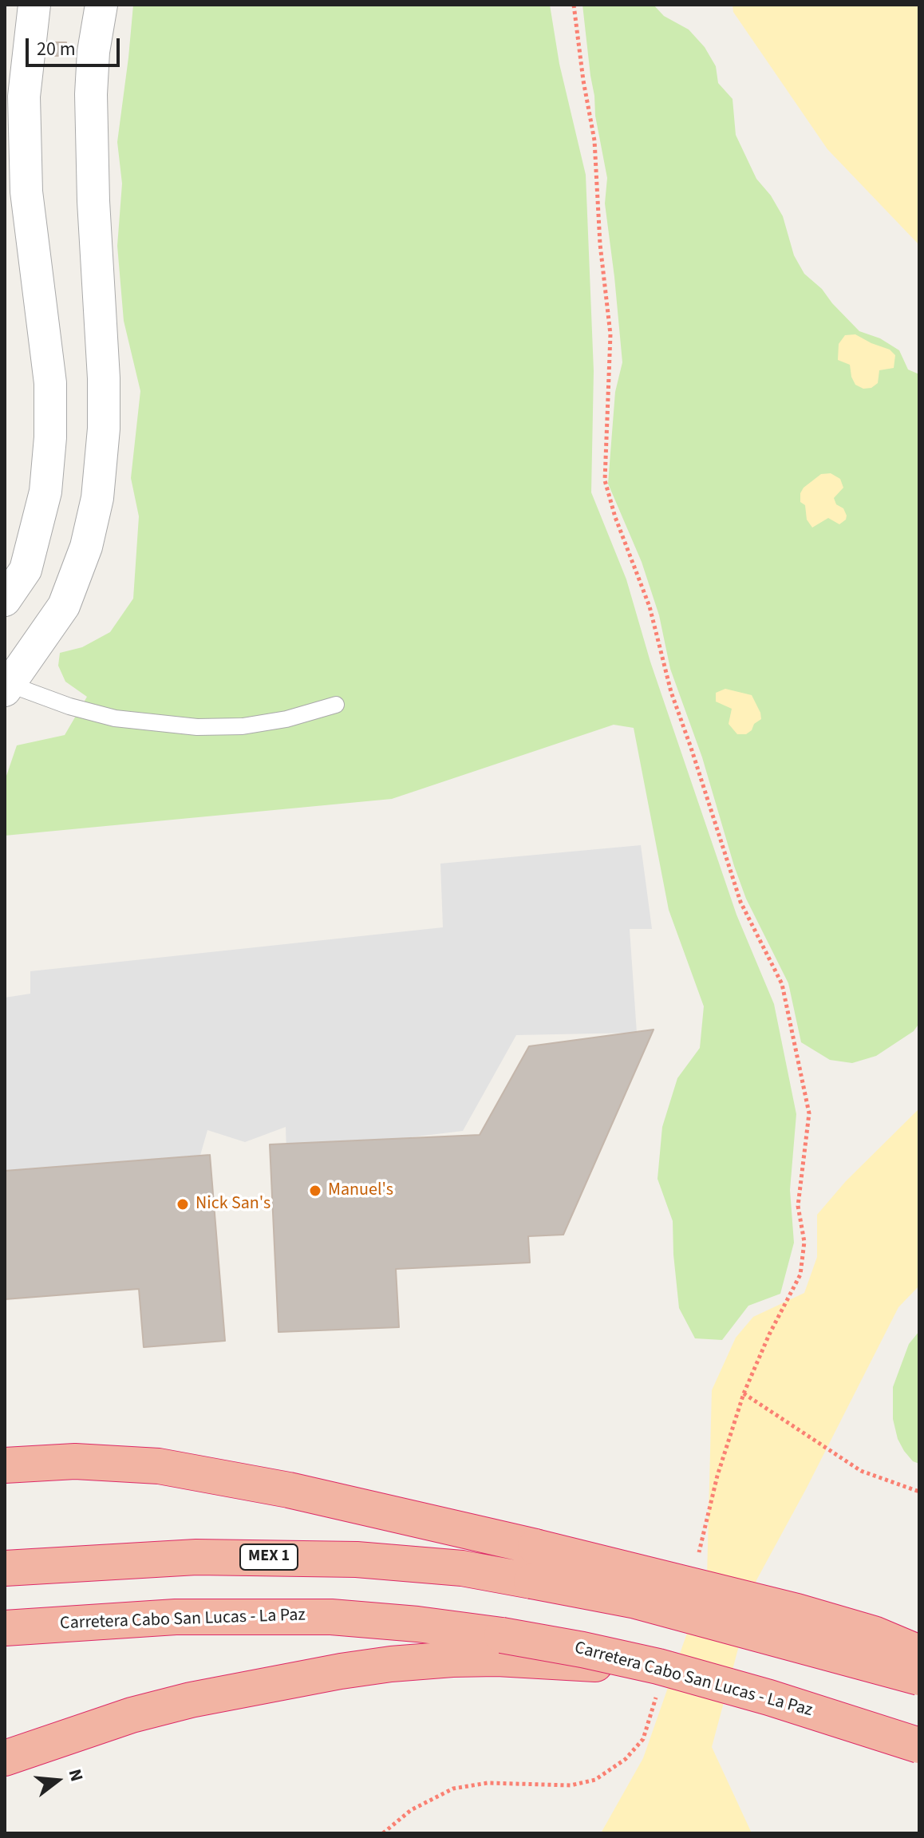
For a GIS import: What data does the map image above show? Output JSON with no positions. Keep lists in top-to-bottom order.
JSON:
{
  "streets": {
    "highway": ["MEX 1", "Carretera Cabo San Lucas - La Paz"]
  },
  "places": ["Manuel's", "Nick San's"],
  "scale_bar": "20 m",
  "north": "right"
}
